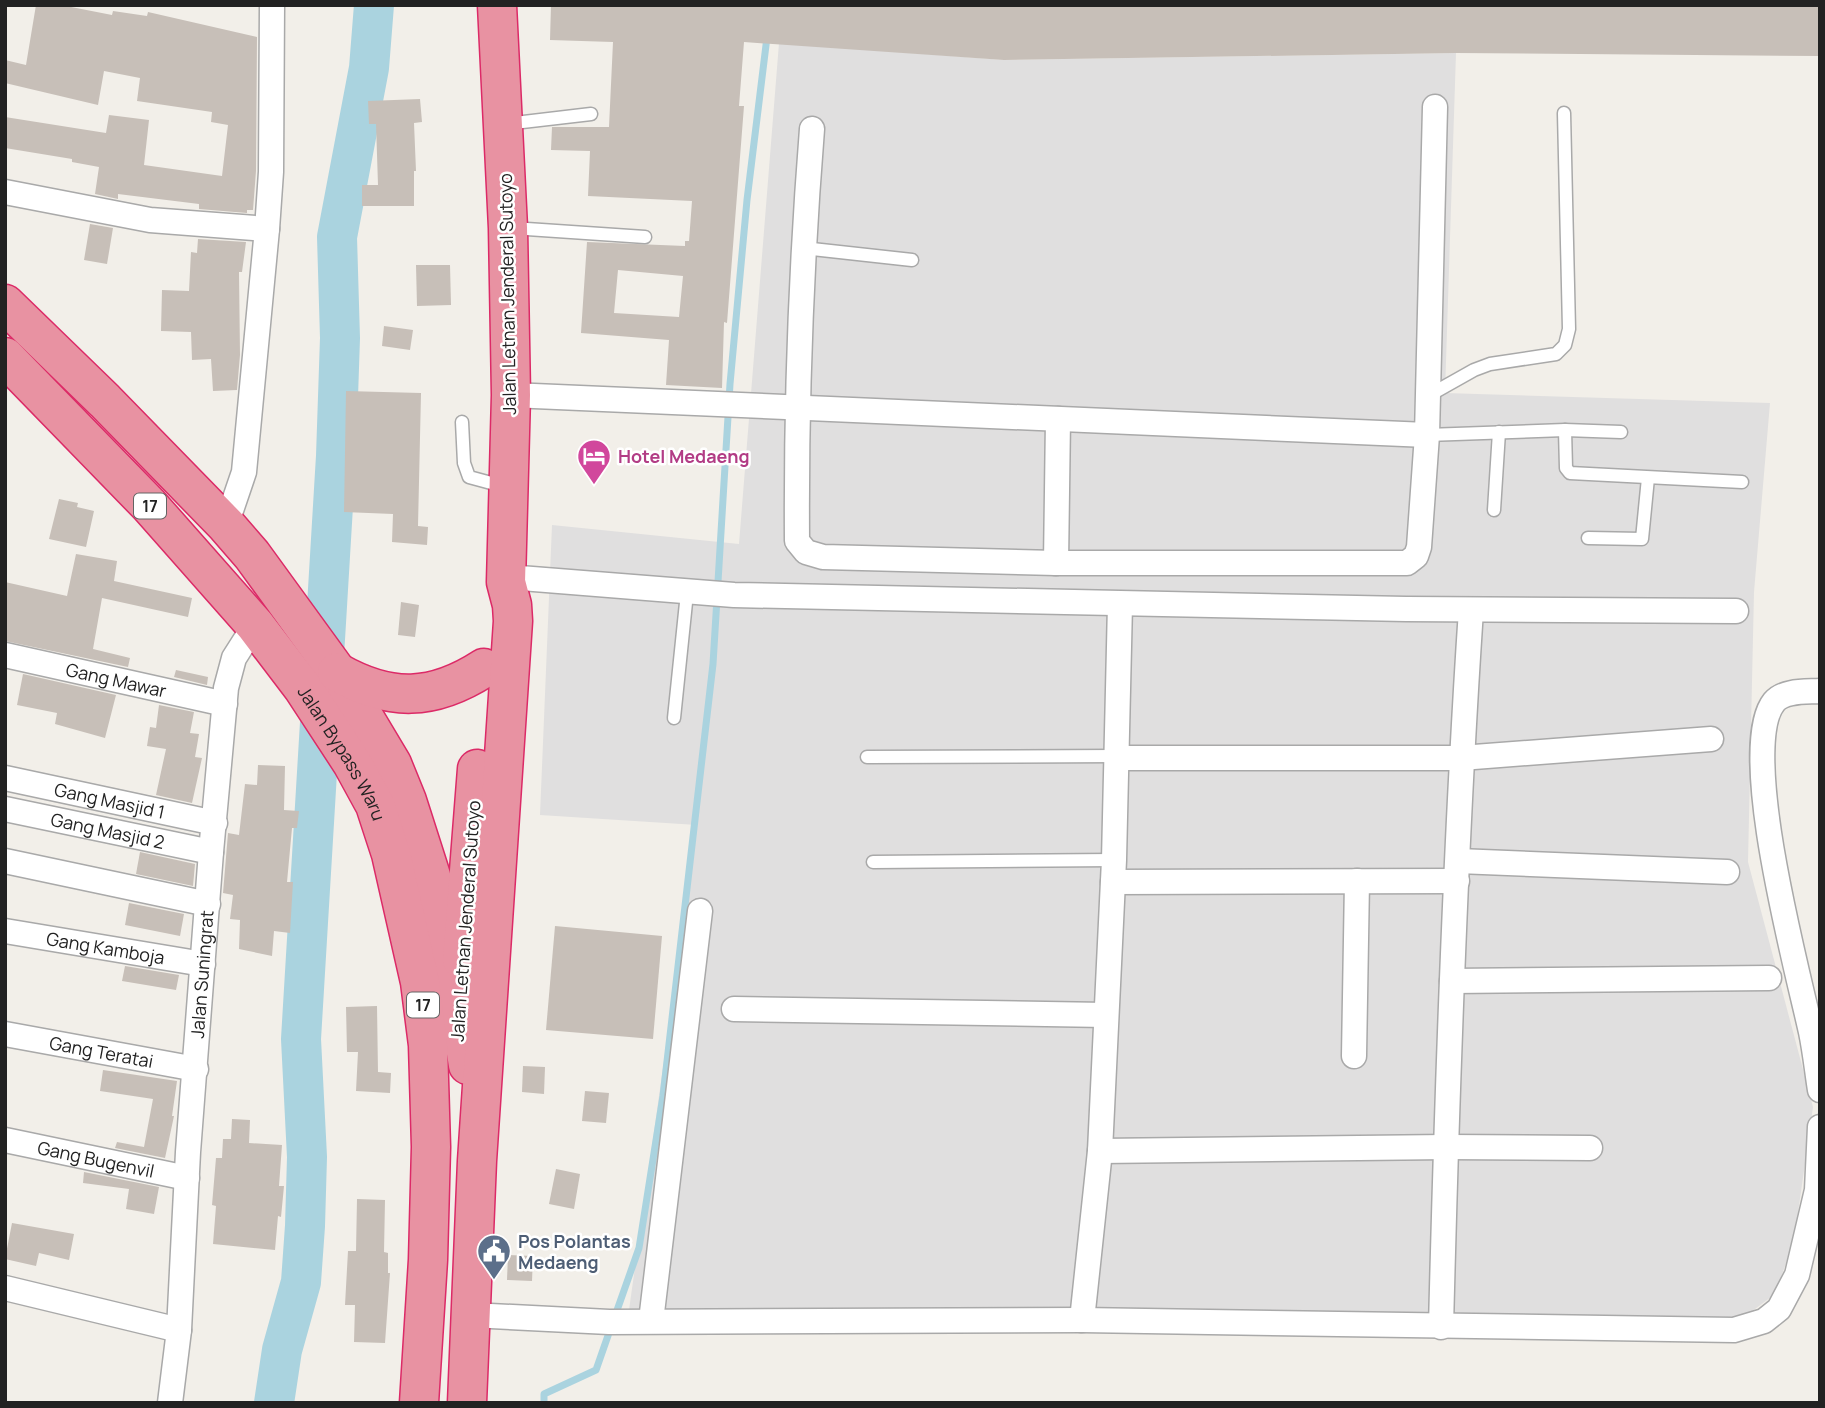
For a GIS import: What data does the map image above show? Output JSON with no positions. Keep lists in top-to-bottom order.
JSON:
{
  "streets": {
    "highway": ["Jalan Letnan Jenderal Sutoyo", "17", "Jalan Bypass Waru"],
    "street": [
      "Gang Mawar",
      "Gang Masjid 1",
      "Gang Masjid 2",
      "Gang Kamboja",
      "Jalan Suningrat",
      "Gang Teratai",
      "Gang Bugenvil"
    ]
  },
  "crossings": [
    ["Jalan Letnan Jenderal Sutoyo", "17"],
    ["Jalan Letnan Jenderal Sutoyo", "Jalan Bypass Waru"],
    ["17", "Jalan Bypass Waru"],
    ["Gang Mawar", "Jalan Suningrat"],
    ["Jalan Bypass Waru", "Jalan Suningrat"],
    ["Gang Masjid 1", "Jalan Suningrat"],
    ["Gang Masjid 2", "Jalan Suningrat"],
    ["Gang Kamboja", "Jalan Suningrat"],
    ["Jalan Suningrat", "Gang Teratai"],
    ["Jalan Suningrat", "Gang Bugenvil"]
  ],
  "places": {
    "hotel": ["Hotel Medaeng"],
    "public building": ["Pos Polantas Medaeng"]
  }
}
